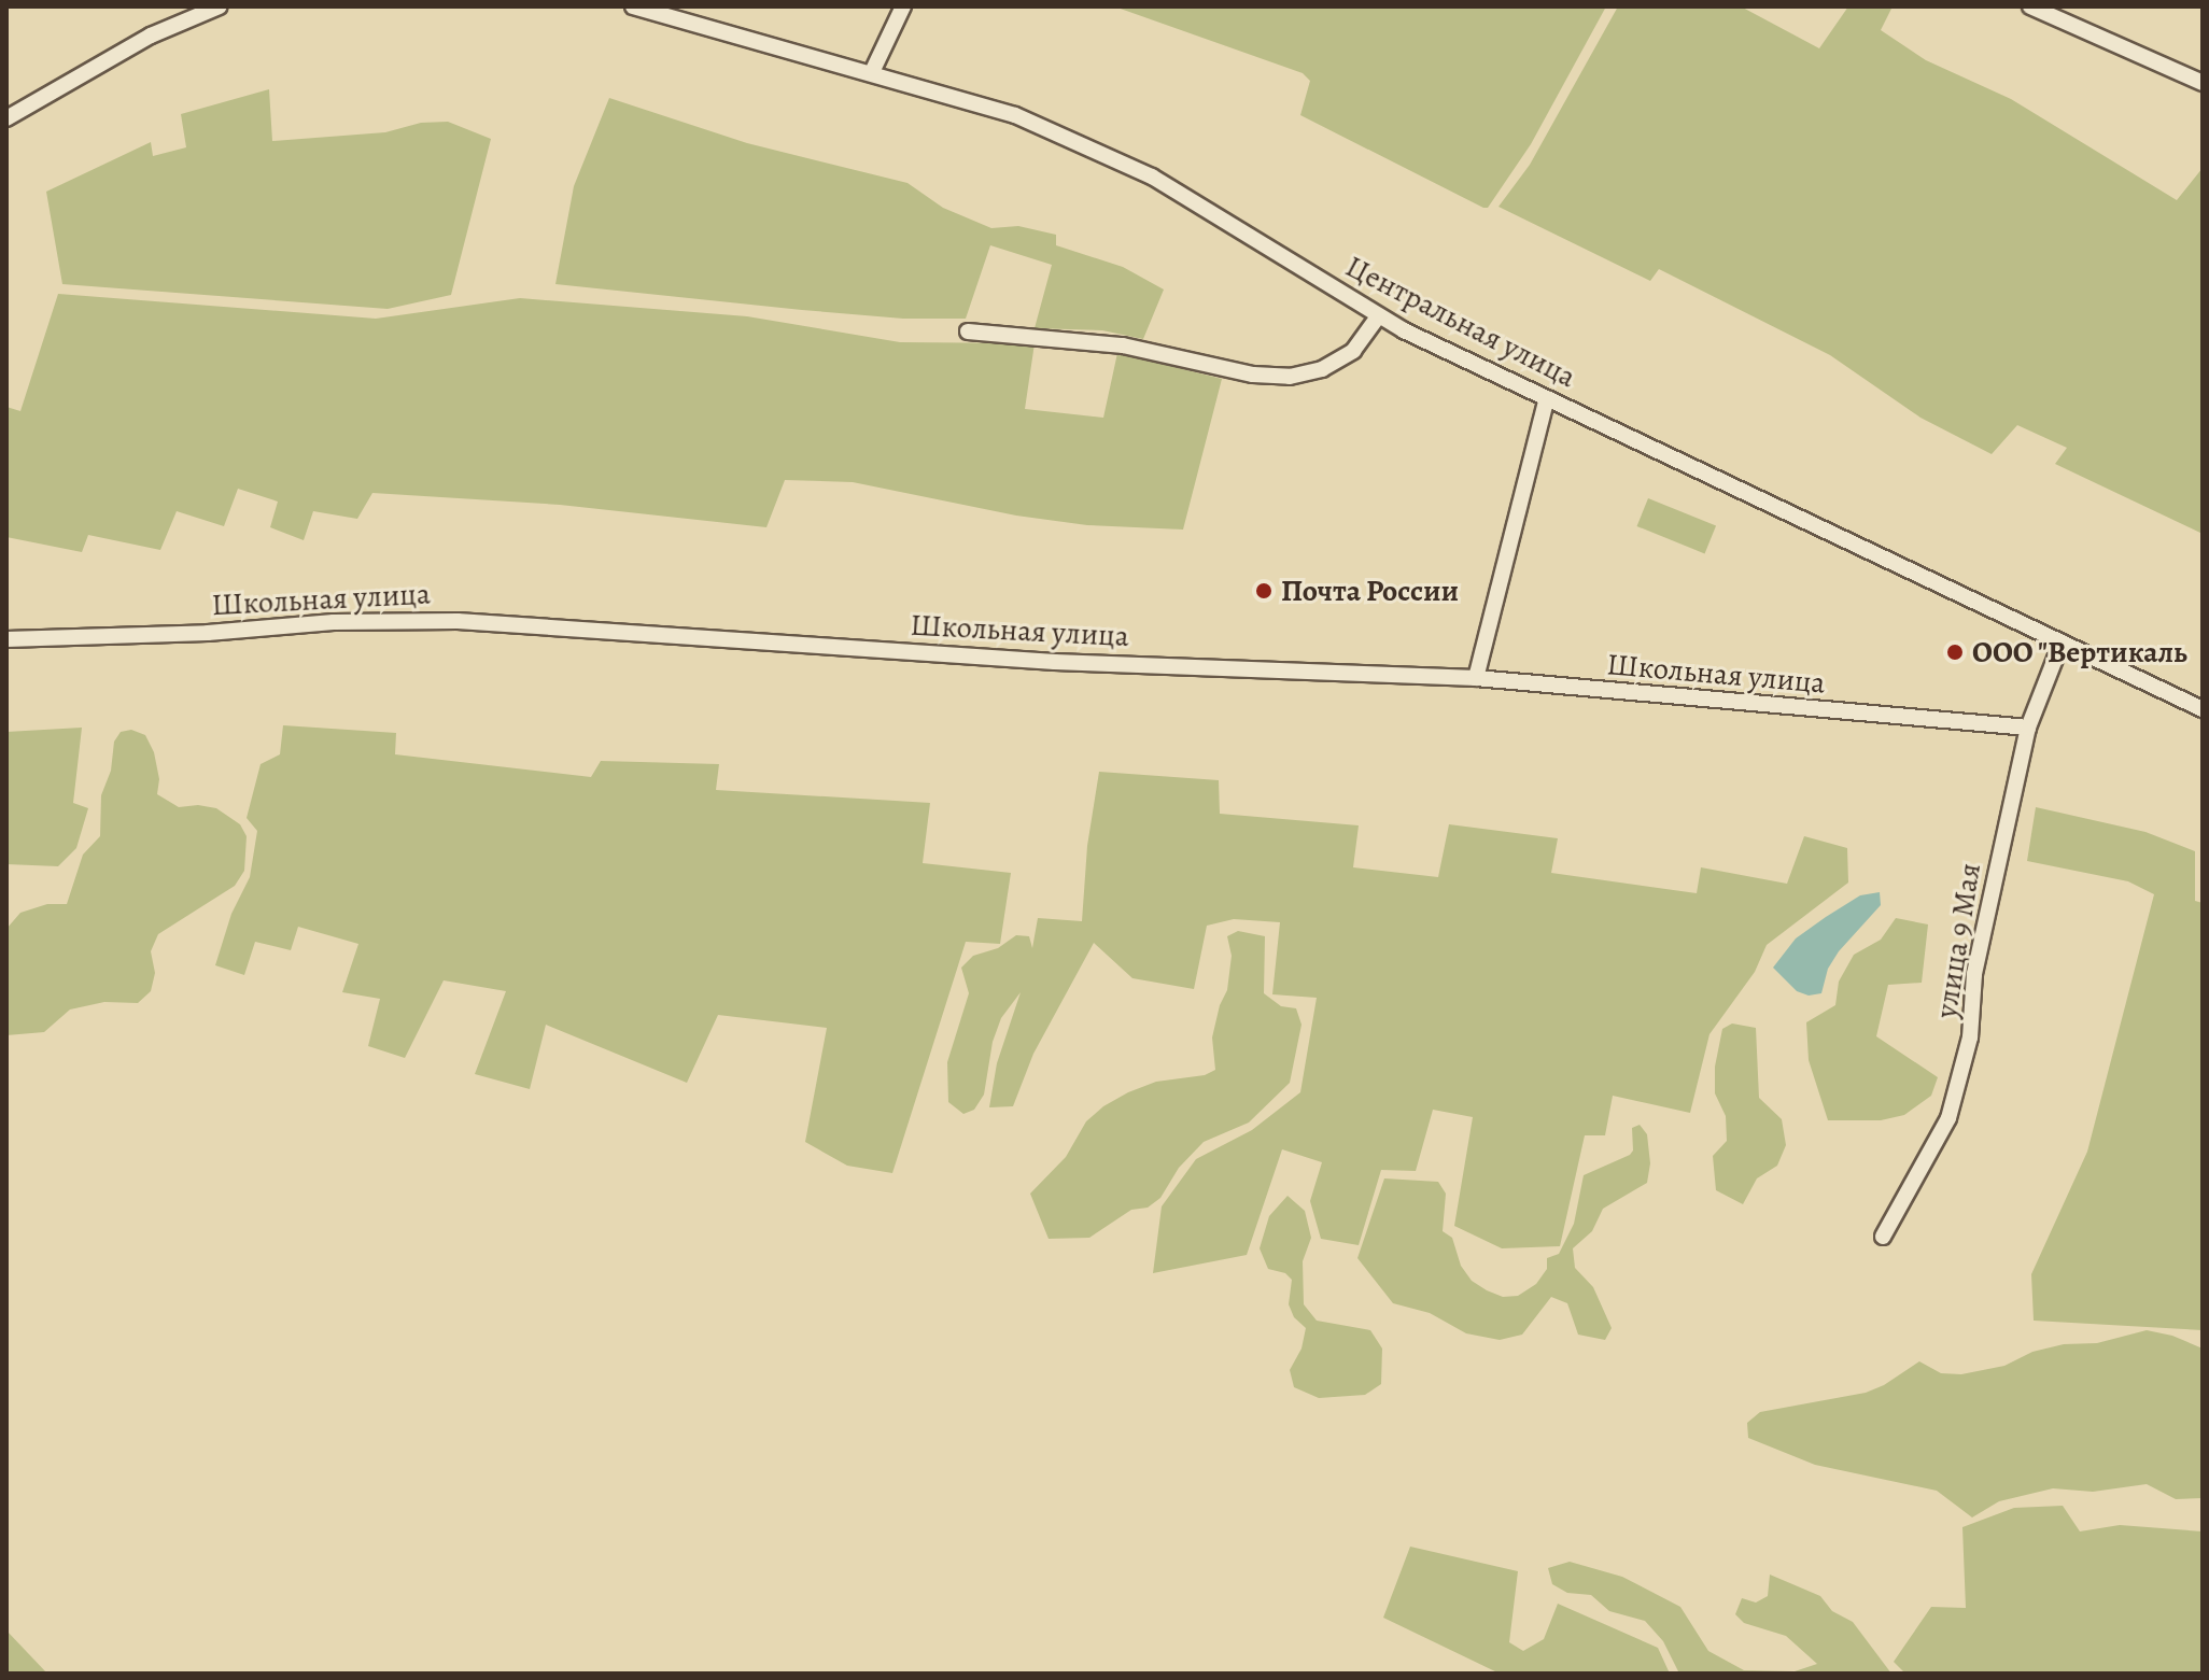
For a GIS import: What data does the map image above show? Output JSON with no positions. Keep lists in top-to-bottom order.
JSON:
{
  "streets": {
    "street": ["Центральная улица", "Школьная улица", "улица 9 Мая"]
  },
  "crossings": [
    ["Центральная улица", "улица 9 Мая"],
    ["Школьная улица", "улица 9 Мая"]
  ],
  "places": ["Почта России", "ООО \"Вертикаль"]
}
